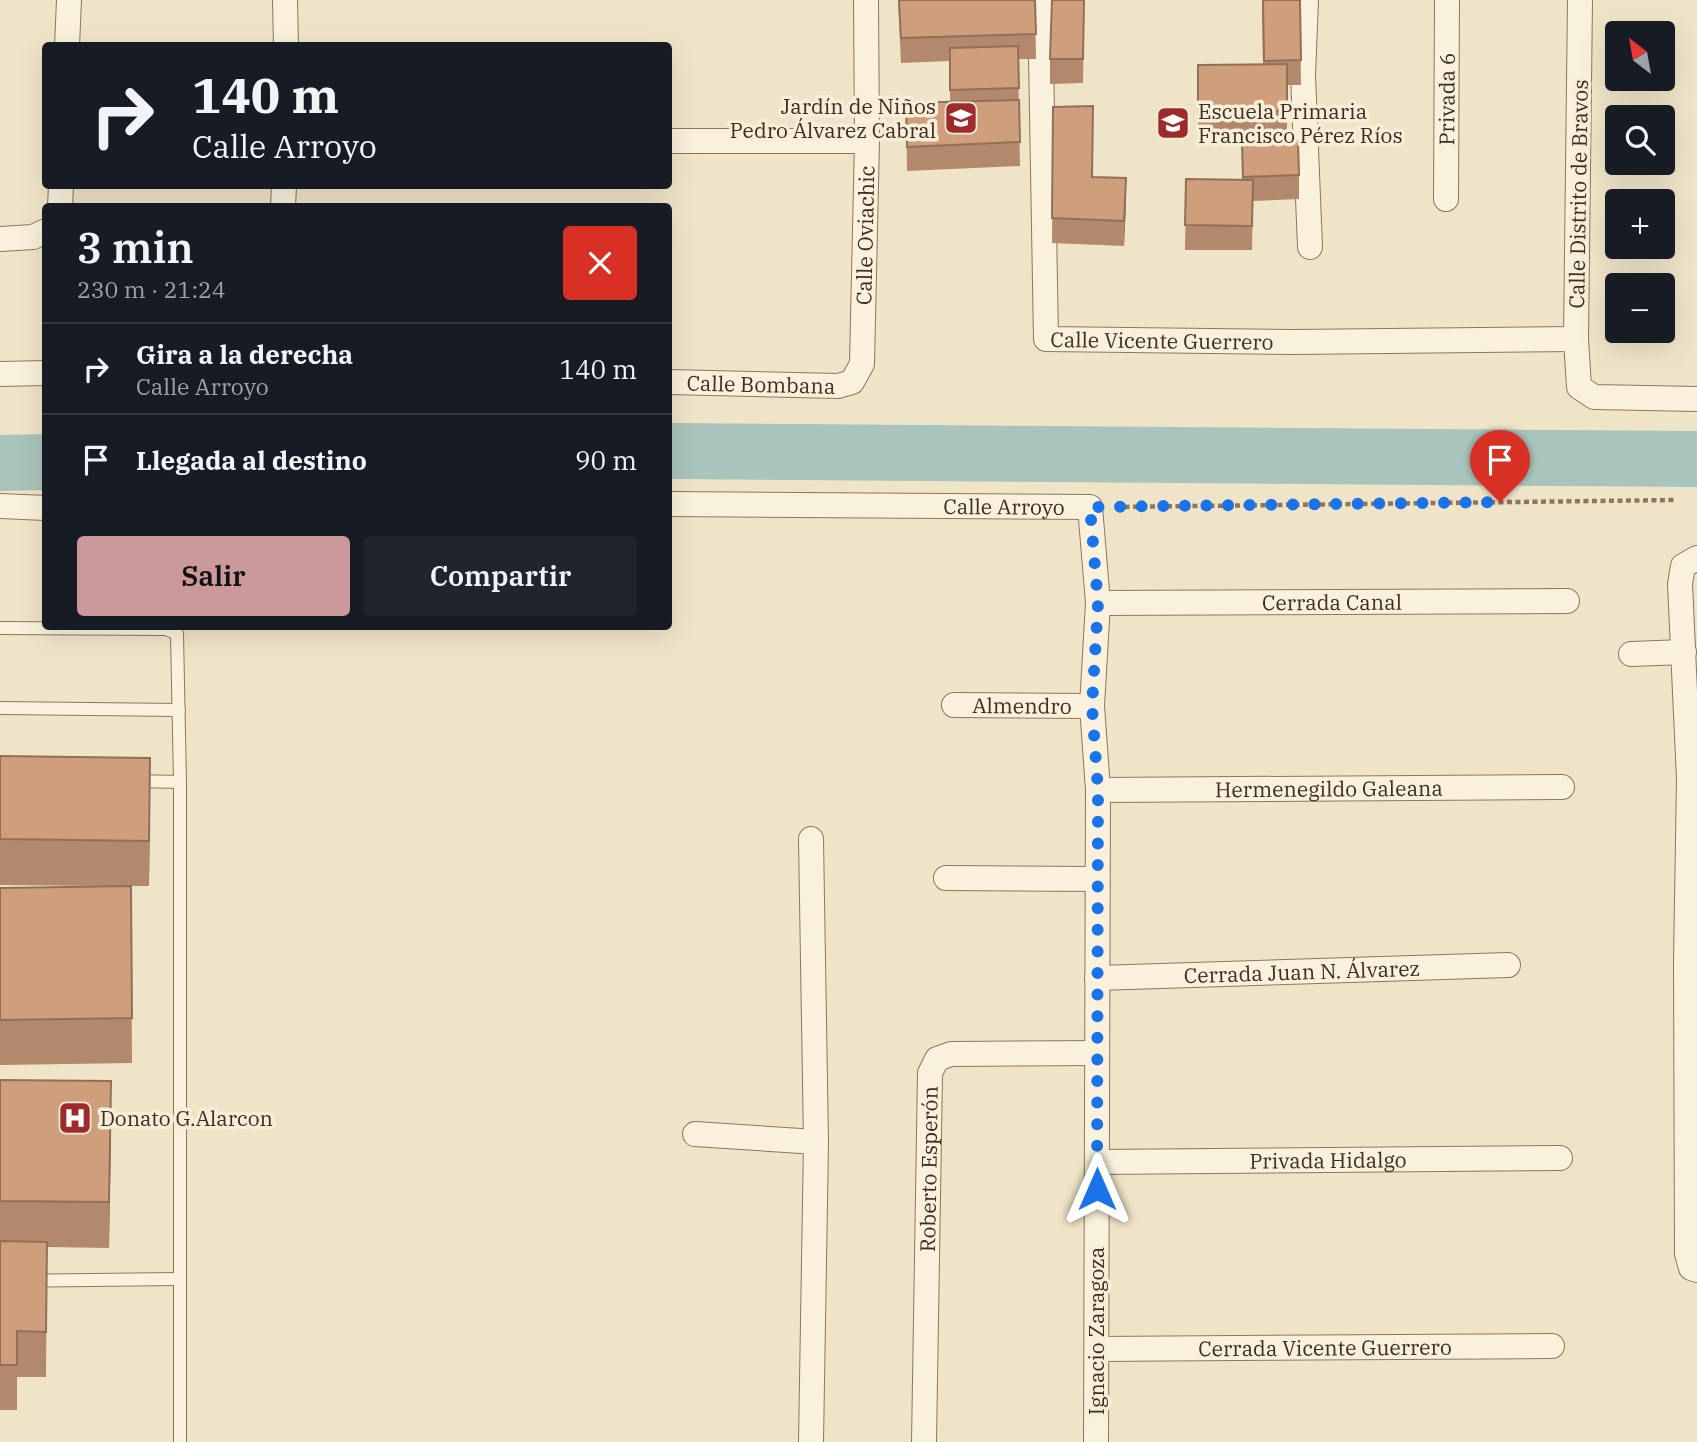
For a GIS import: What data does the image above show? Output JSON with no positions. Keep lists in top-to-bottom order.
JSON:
{
  "streets": {
    "street": [
      "Privada 6",
      "Calle Distrito de Bravos",
      "Calle Oviachic",
      "Calle Vicente Guerrero",
      "Calle Bombana",
      "Calle Arroyo",
      "Cerrada Canal",
      "Almendro",
      "Hermenegildo Galeana",
      "Cerrada Juan N. Álvarez",
      "Privada Hidalgo",
      "Roberto Esperón",
      "Ignacio Zaragoza",
      "Cerrada Vicente Guerrero"
    ]
  },
  "crossings": [
    ["Calle Distrito de Bravos", "Calle Vicente Guerrero"],
    ["Calle Oviachic", "Calle Bombana"],
    ["Calle Arroyo", "Ignacio Zaragoza"],
    ["Cerrada Canal", "Ignacio Zaragoza"],
    ["Almendro", "Ignacio Zaragoza"],
    ["Hermenegildo Galeana", "Ignacio Zaragoza"],
    ["Cerrada Juan N. Álvarez", "Ignacio Zaragoza"],
    ["Privada Hidalgo", "Ignacio Zaragoza"],
    ["Roberto Esperón", "Ignacio Zaragoza"],
    ["Ignacio Zaragoza", "Cerrada Vicente Guerrero"]
  ],
  "places": {
    "school or university": ["Jardín de Niños Pedro Álvarez Cabral", "Escuela Primaria Francisco Pérez Ríos"],
    "hospital": ["Donato G.Alarcon"]
  },
  "north": "top left",
  "page": {
    "map_buttons": ["+", "−"],
    "turn": ["140 m", "Calle Arroyo"],
    "heading": ["3 min", "230 m · 21:24"],
    "list": [
      {
        "name": "Gira a la derecha",
        "note": "Calle Arroyo",
        "value": "140 m"
      },
      {
        "name": "Llegada al destino",
        "value": "90 m"
      }
    ],
    "buttons": ["Salir", "Compartir"]
  }
}
